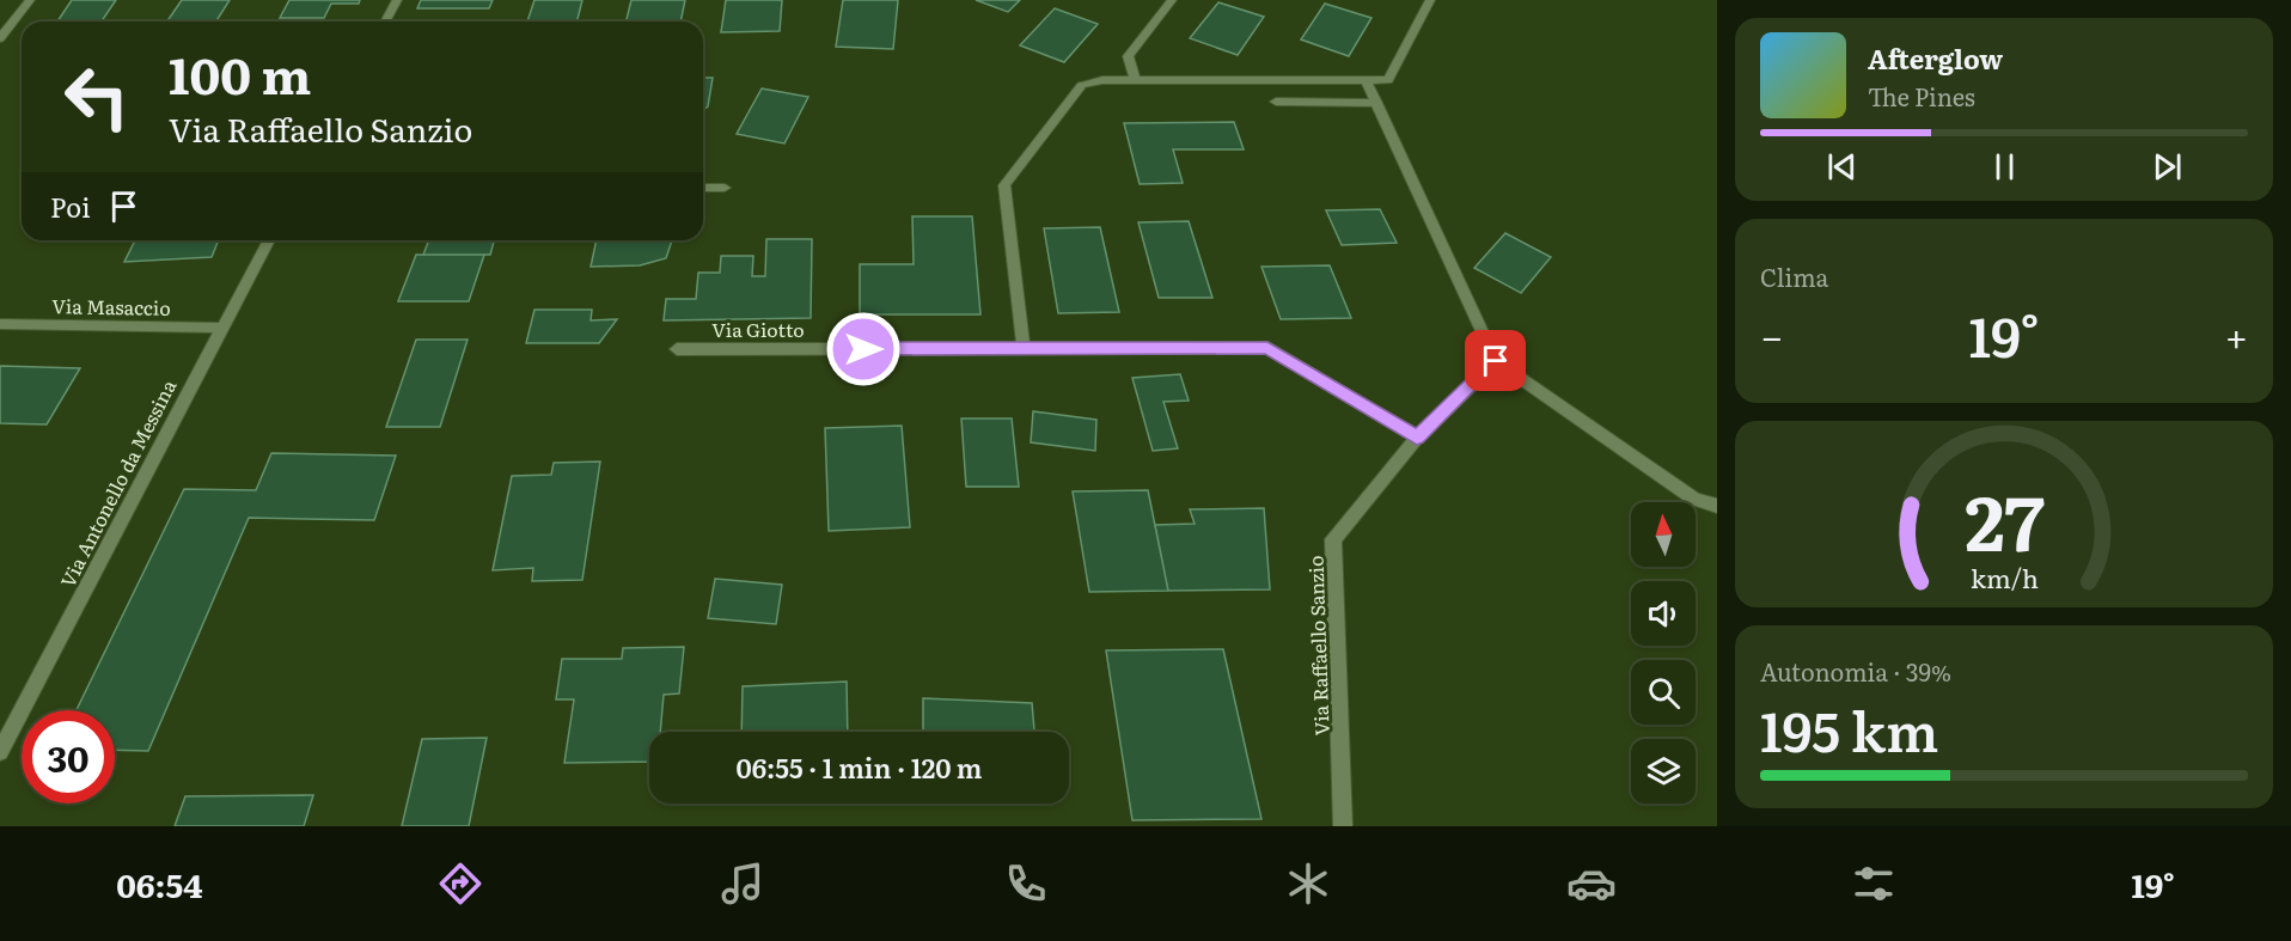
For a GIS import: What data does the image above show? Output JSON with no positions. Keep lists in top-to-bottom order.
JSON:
{
  "streets": {
    "street": [
      "Via Masaccio",
      "Via Giotto",
      "Via Antonello da Messina",
      "Via Raffaello Sanzio"
    ]
  },
  "crossings": [
    ["Via Masaccio", "Via Antonello da Messina"],
    ["Via Giotto", "Via Raffaello Sanzio"]
  ],
  "north": "top",
  "page": {
    "turn": ["100 m", "Via Raffaello Sanzio"],
    "song": ["Afterglow", "The Pines"],
    "then": "Poi",
    "tile": [
      "Clima",
      ["Autonomia · 39%", "195 km"]
    ],
    "heat": ["−", "19°", "+"],
    "limit": "30",
    "trip": "06:55 · 1 min · 120 m",
    "tabs": ["06:54", "19°"],
    "gauge": ["27", "km/h"]
  }
}
